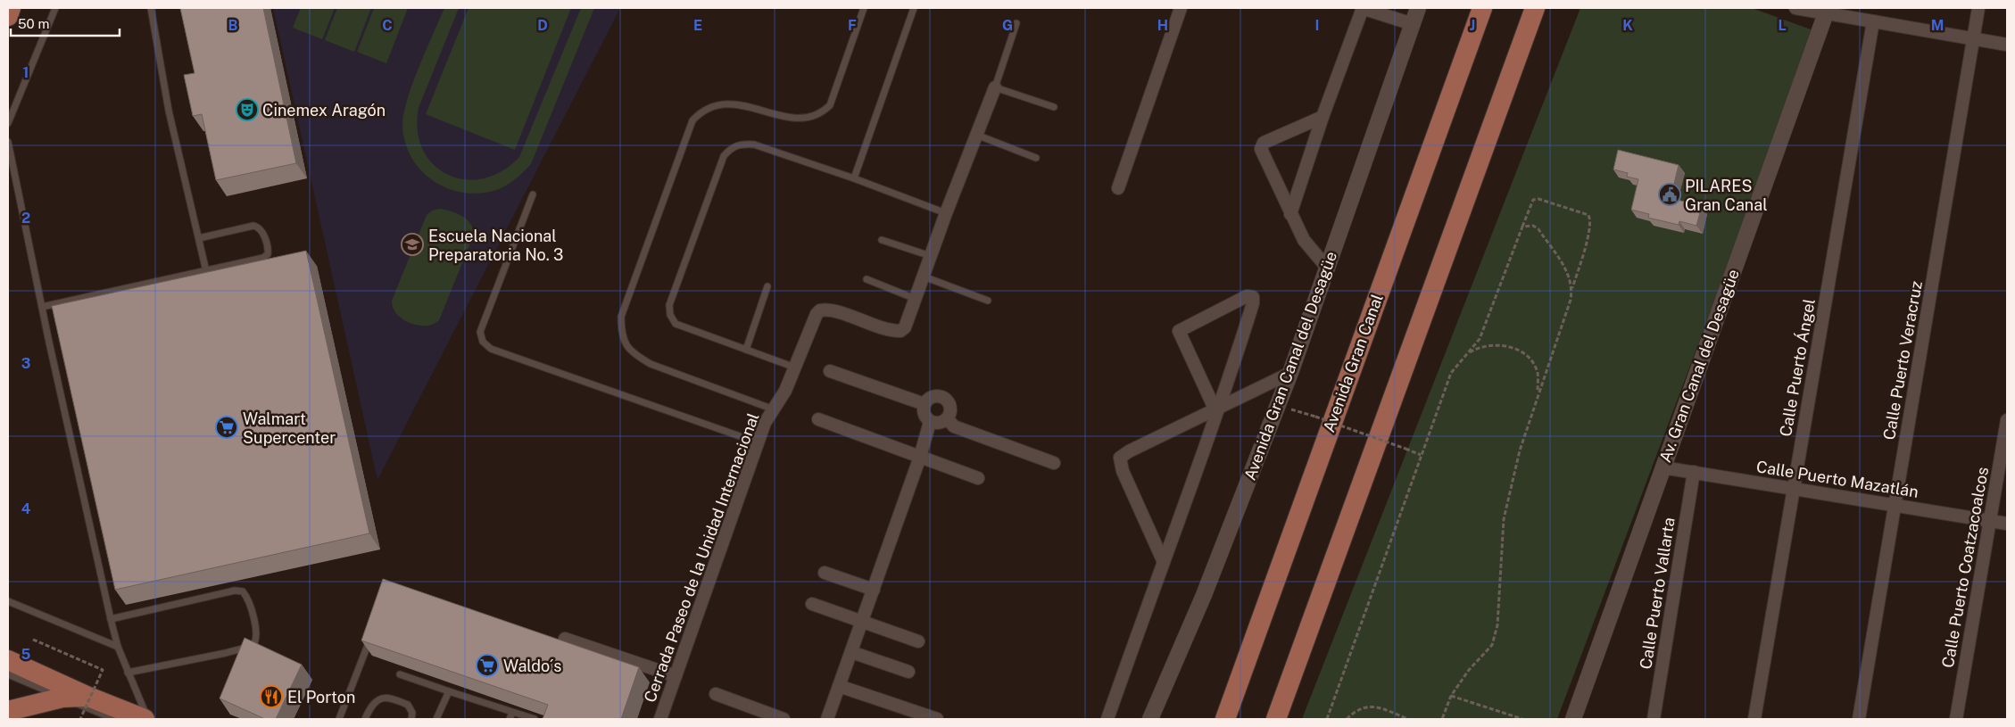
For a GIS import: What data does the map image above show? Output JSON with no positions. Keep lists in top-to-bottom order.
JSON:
{
  "streets": {
    "main road": ["Avenida Gran Canal"],
    "street": [
      "Calle Puerto Veracruz",
      "Avenida Gran Canal del Desagüe",
      "Av. Gran Canal del Desagüe",
      "Calle Puerto Ángel",
      "Calle Puerto Mazatlán",
      "Cerrada Paseo de la Unidad Internacional",
      "Calle Puerto Coatzacoalcos",
      "Calle Puerto Vallarta"
    ]
  },
  "crossings": [
    ["Calle Puerto Veracruz", "Calle Puerto Mazatlán"],
    ["Av. Gran Canal del Desagüe", "Calle Puerto Mazatlán"],
    ["Calle Puerto Ángel", "Calle Puerto Mazatlán"],
    ["Calle Puerto Mazatlán", "Calle Puerto Coatzacoalcos"],
    ["Calle Puerto Mazatlán", "Calle Puerto Vallarta"]
  ],
  "places": {
    "theatre": ["Cinemex Aragón"],
    "public building": ["PILARES Gran Canal"],
    "school or university": ["Escuela Nacional Preparatoria No. 3"],
    "supermarket": ["Walmart Supercenter", "Waldo´s"],
    "restaurant": ["El Porton"]
  },
  "scale_bar": "50 m",
  "grid": {
    "columns": [
      "B",
      "C",
      "D",
      "E",
      "F",
      "G",
      "H",
      "I",
      "J",
      "K",
      "L",
      "M"
    ],
    "rows": [
      "1",
      "2",
      "3",
      "4",
      "5"
    ]
  }
}
